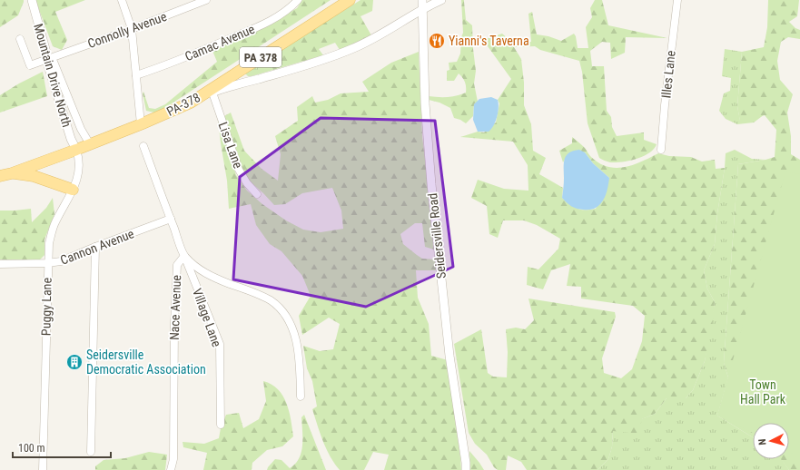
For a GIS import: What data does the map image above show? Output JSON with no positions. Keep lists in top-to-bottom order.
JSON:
{
  "streets": {
    "main road": ["PA 378", "PA-378"],
    "street": [
      "Connolly Avenue",
      "Camac Avenue",
      "Illes Lane",
      "Mountain Drive North",
      "Lisa Lane",
      "Seidersville Road",
      "Cannon Avenue",
      "Puggy Lane",
      "Nace Avenue",
      "Village Lane"
    ]
  },
  "crossings": [
    ["Connolly Avenue", "Mountain Drive North"],
    ["Mountain Drive North", "PA-378"],
    ["Mountain Drive North", "Puggy Lane"],
    ["PA-378", "Puggy Lane"],
    ["Cannon Avenue", "Puggy Lane"],
    ["Cannon Avenue", "Village Lane"],
    ["Nace Avenue", "Village Lane"]
  ],
  "parks": ["Town Hall Park"],
  "places": {
    "restaurant": ["Yianni's Taverna"],
    "building": ["Seidersville Democratic Association"]
  },
  "scale_bar": "100 m",
  "north": "left"
}
